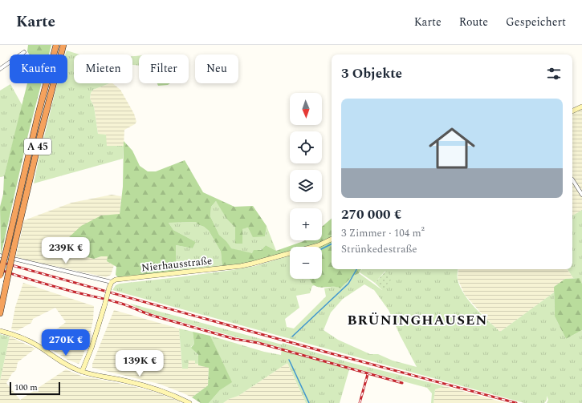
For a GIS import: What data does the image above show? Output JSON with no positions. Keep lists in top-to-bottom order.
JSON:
{
  "streets": {
    "highway": ["A 45"],
    "main road": ["Nierhausstraße"]
  },
  "districts": ["BRÜNINGHAUSEN"],
  "scale_bar": "100 m",
  "north": "bottom",
  "page": {
    "header": "Karte",
    "nav": ["Karte", "Route", "Gespeichert"],
    "chip": [
      "Kaufen",
      "Mieten",
      "Filter",
      "Neu"
    ],
    "heading": "3 Objekte",
    "map_buttons": ["+", "−"],
    "list": [
      {
        "name": "270 000 €",
        "note": "3 Zimmer · 104 m² · Strünkedestraße"
      }
    ],
    "price": ["239K €", "270K €", "139K €"],
    "scale": "100 m"
  }
}
